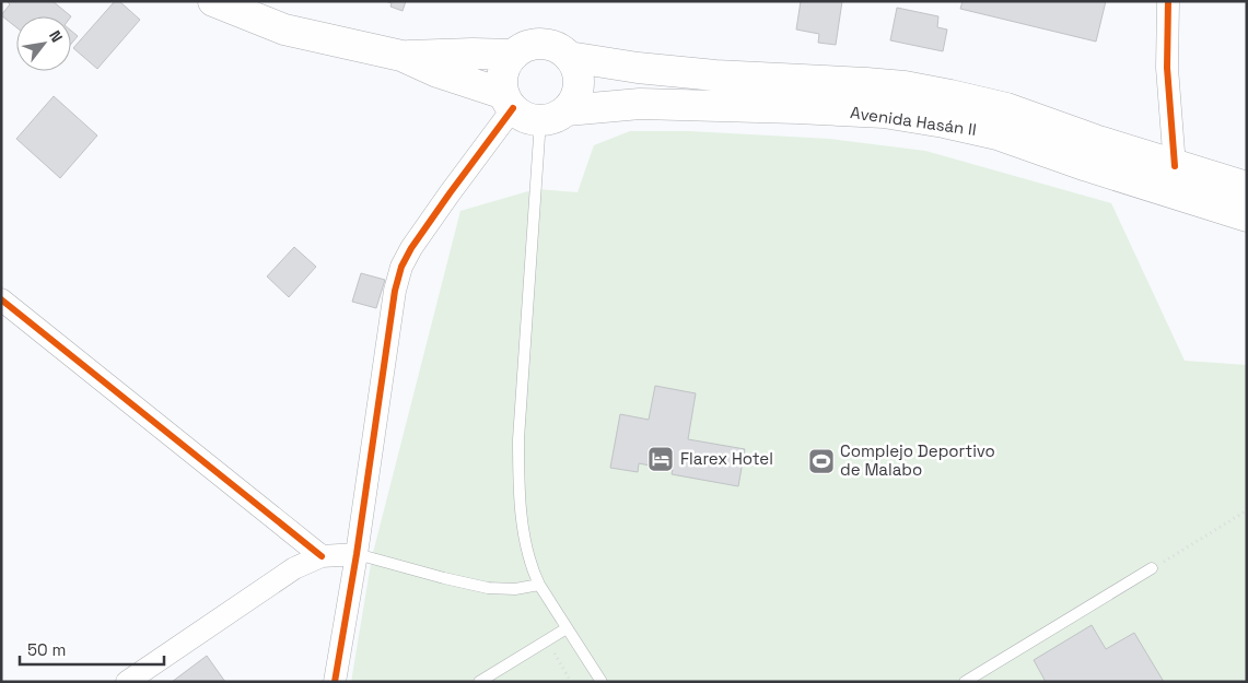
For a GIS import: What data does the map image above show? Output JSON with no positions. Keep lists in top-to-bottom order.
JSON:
{
  "streets": {
    "main road": ["Avenida Hasán II"]
  },
  "places": {
    "hotel": ["Flarex Hotel"],
    "sports": ["Complejo Deportivo de Malabo"]
  },
  "scale_bar": "50 m",
  "north": "top right"
}
